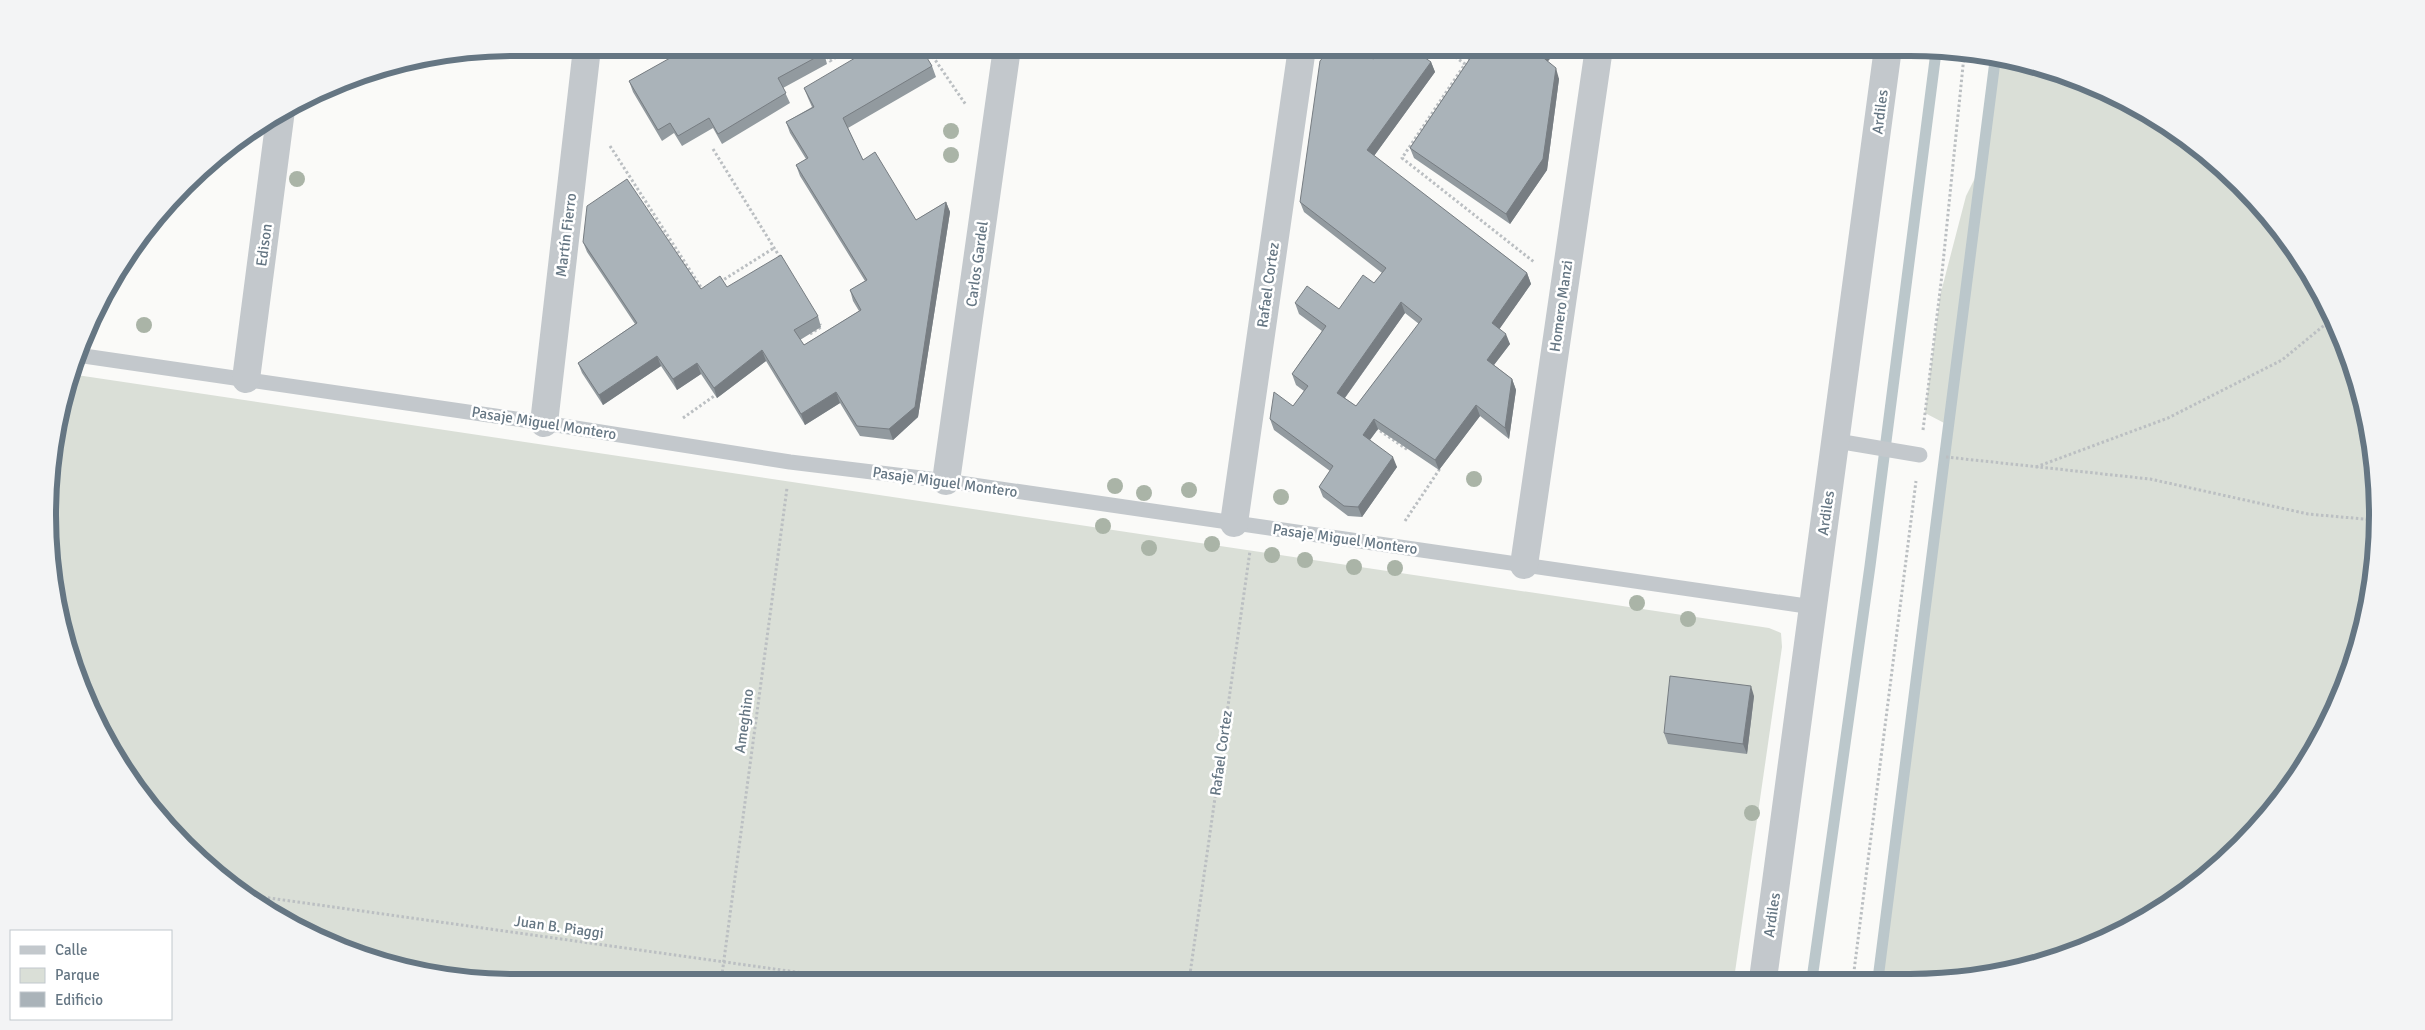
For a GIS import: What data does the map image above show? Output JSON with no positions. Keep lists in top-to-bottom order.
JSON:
{
  "streets": {
    "street": [
      "Ardiles",
      "Martín Fierro",
      "Edison",
      "Carlos Gardel",
      "Rafael Cortez",
      "Homero Manzi"
    ],
    "lane": ["Pasaje Miguel Montero"],
    "path": ["Ameghino", "Juan B. Piaggi"]
  },
  "crossings": [
    ["Ardiles", "Pasaje Miguel Montero"],
    ["Martín Fierro", "Pasaje Miguel Montero"],
    ["Edison", "Pasaje Miguel Montero"],
    ["Carlos Gardel", "Pasaje Miguel Montero"],
    ["Rafael Cortez", "Pasaje Miguel Montero"],
    ["Homero Manzi", "Pasaje Miguel Montero"],
    ["Pasaje Miguel Montero", "Ameghino"],
    ["Ameghino", "Juan B. Piaggi"]
  ],
  "legend": ["Calle", "Parque", "Edificio"]
}
